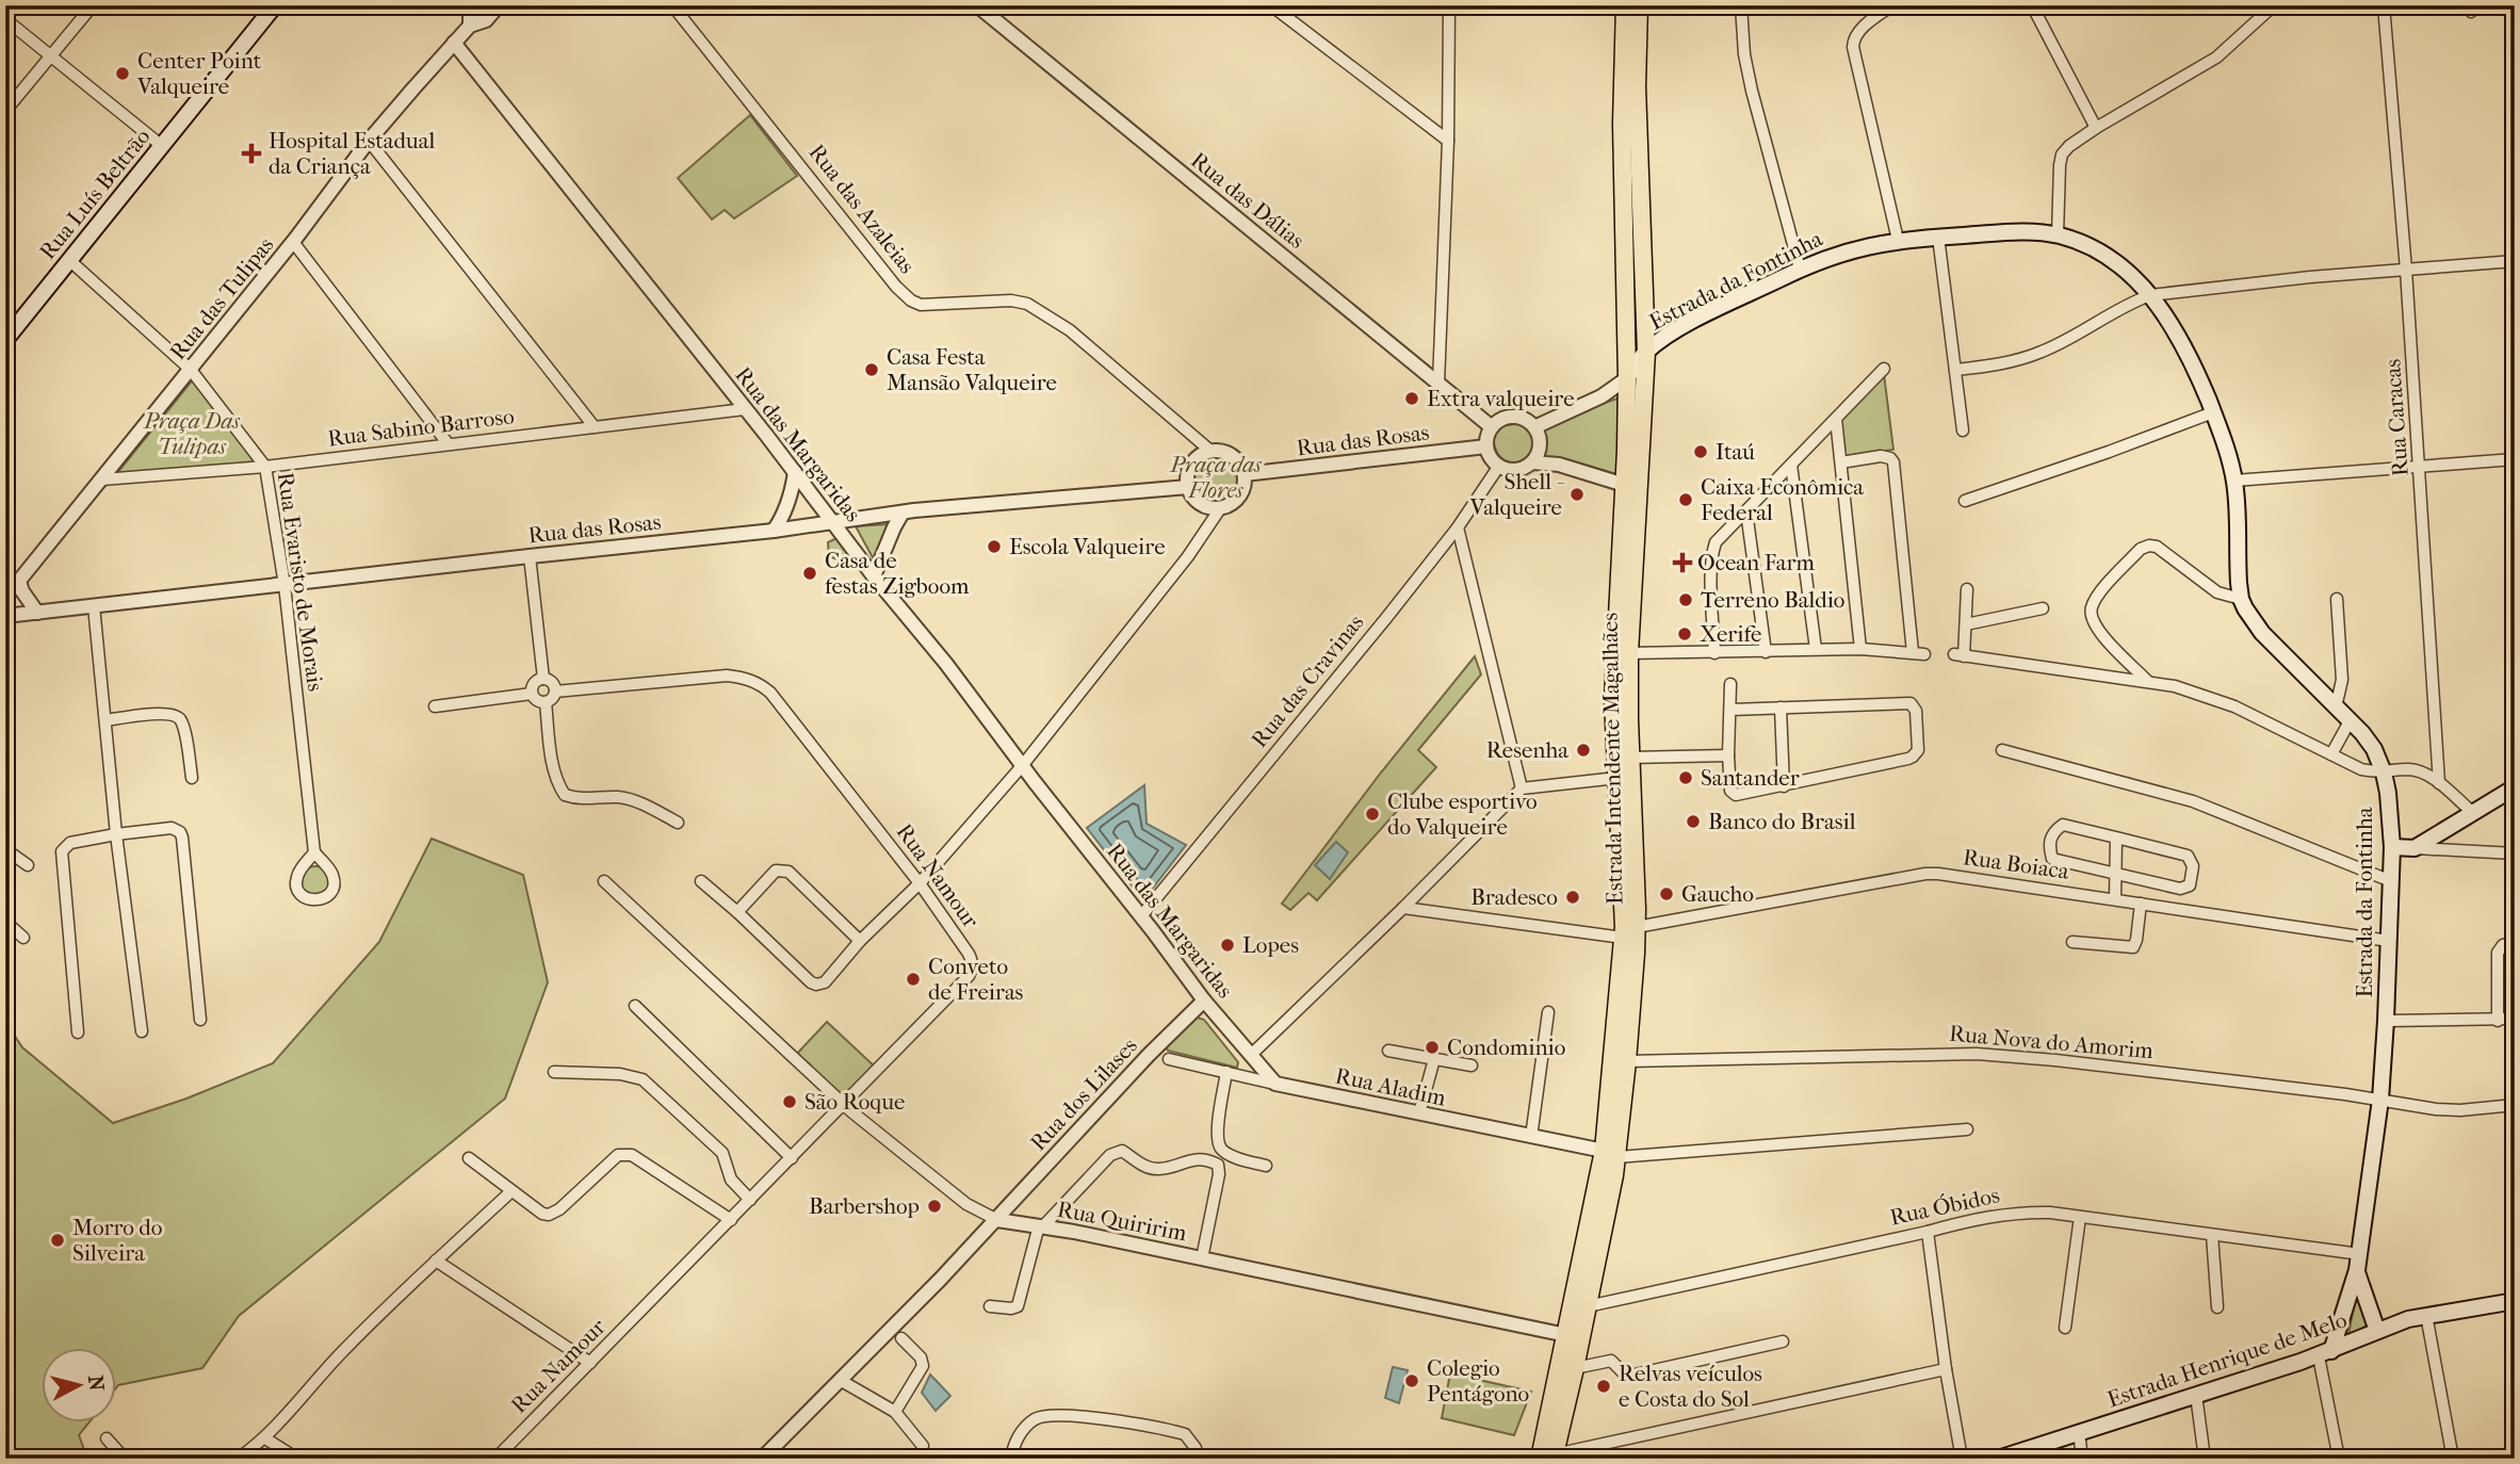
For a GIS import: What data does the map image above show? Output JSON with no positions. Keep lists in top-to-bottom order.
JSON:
{
  "streets": {
    "main road": [
      "Rua Luís Beltrão",
      "Estrada da Fontinha",
      "Estrada Intendente Magalhães",
      "Estrada Henrique de Melo"
    ],
    "street": [
      "Rua das Dálias",
      "Rua das Azaleias",
      "Rua das Tulipas",
      "Rua Caracas",
      "Rua Sabino Barroso",
      "Rua das Rosas",
      "Rua das Margaridas",
      "Rua Evaristo de Morais",
      "Rua das Cravinas",
      "Rua Boiaca",
      "Rua Namour",
      "Rua Nova do Amorim",
      "Rua Aladim",
      "Rua dos Lilases",
      "Rua Óbidos",
      "Rua Quiririm"
    ]
  },
  "crossings": [
    ["Rua Luís Beltrão", "Rua Evaristo de Morais"],
    ["Rua das Dálias", "Rua das Rosas"],
    ["Rua das Dálias", "Rua das Cravinas"],
    ["Rua das Azaleias", "Rua das Rosas"],
    ["Estrada da Fontinha", "Estrada Intendente Magalhães"],
    ["Estrada da Fontinha", "Rua Boiaca"],
    ["Estrada da Fontinha", "Rua Nova do Amorim"],
    ["Estrada da Fontinha", "Rua Óbidos"],
    ["Estrada da Fontinha", "Estrada Henrique de Melo"],
    ["Rua das Tulipas", "Rua Sabino Barroso"],
    ["Rua das Tulipas", "Rua das Margaridas"],
    ["Rua das Tulipas", "Rua Evaristo de Morais"],
    ["Rua Sabino Barroso", "Rua das Margaridas"],
    ["Rua Sabino Barroso", "Rua Evaristo de Morais"],
    ["Rua das Rosas", "Rua das Margaridas"],
    ["Rua das Rosas", "Rua Evaristo de Morais"],
    ["Rua das Rosas", "Rua das Cravinas"],
    ["Rua das Margaridas", "Rua das Cravinas"],
    ["Rua das Margaridas", "Rua Aladim"],
    ["Rua das Margaridas", "Rua dos Lilases"],
    ["Estrada Intendente Magalhães", "Rua Boiaca"],
    ["Estrada Intendente Magalhães", "Rua Nova do Amorim"],
    ["Estrada Intendente Magalhães", "Rua Aladim"],
    ["Estrada Intendente Magalhães", "Rua Óbidos"],
    ["Estrada Intendente Magalhães", "Rua Quiririm"],
    ["Rua dos Lilases", "Rua Quiririm"]
  ],
  "parks": ["Praça Das Tulipas", "Praça das Flores"],
  "places": {
    "other": [
      "Center Point Valqueire",
      "Casa Festa Mansão Valqueire",
      "Extra valqueire",
      "Itaú",
      "Shell - Valqueire",
      "Caixa Econômica Federal",
      "Escola Valqueire",
      "Casa de festas Zigboom",
      "Terreno Baldio",
      "Xerife",
      "Resenha",
      "Santander",
      "Clube esportivo do Valqueire",
      "Banco do Brasil",
      "Gaucho",
      "Bradesco",
      "Lopes",
      "Conveto de Freiras",
      "Condominio",
      "São Roque",
      "Barbershop",
      "Morro do Silveira",
      "Colegio Pentágono",
      "Relvas veículos e Costa do Sol"
    ],
    "health": ["Hospital Estadual da Criança", "Ocean Farm"]
  },
  "north": "right"
}
